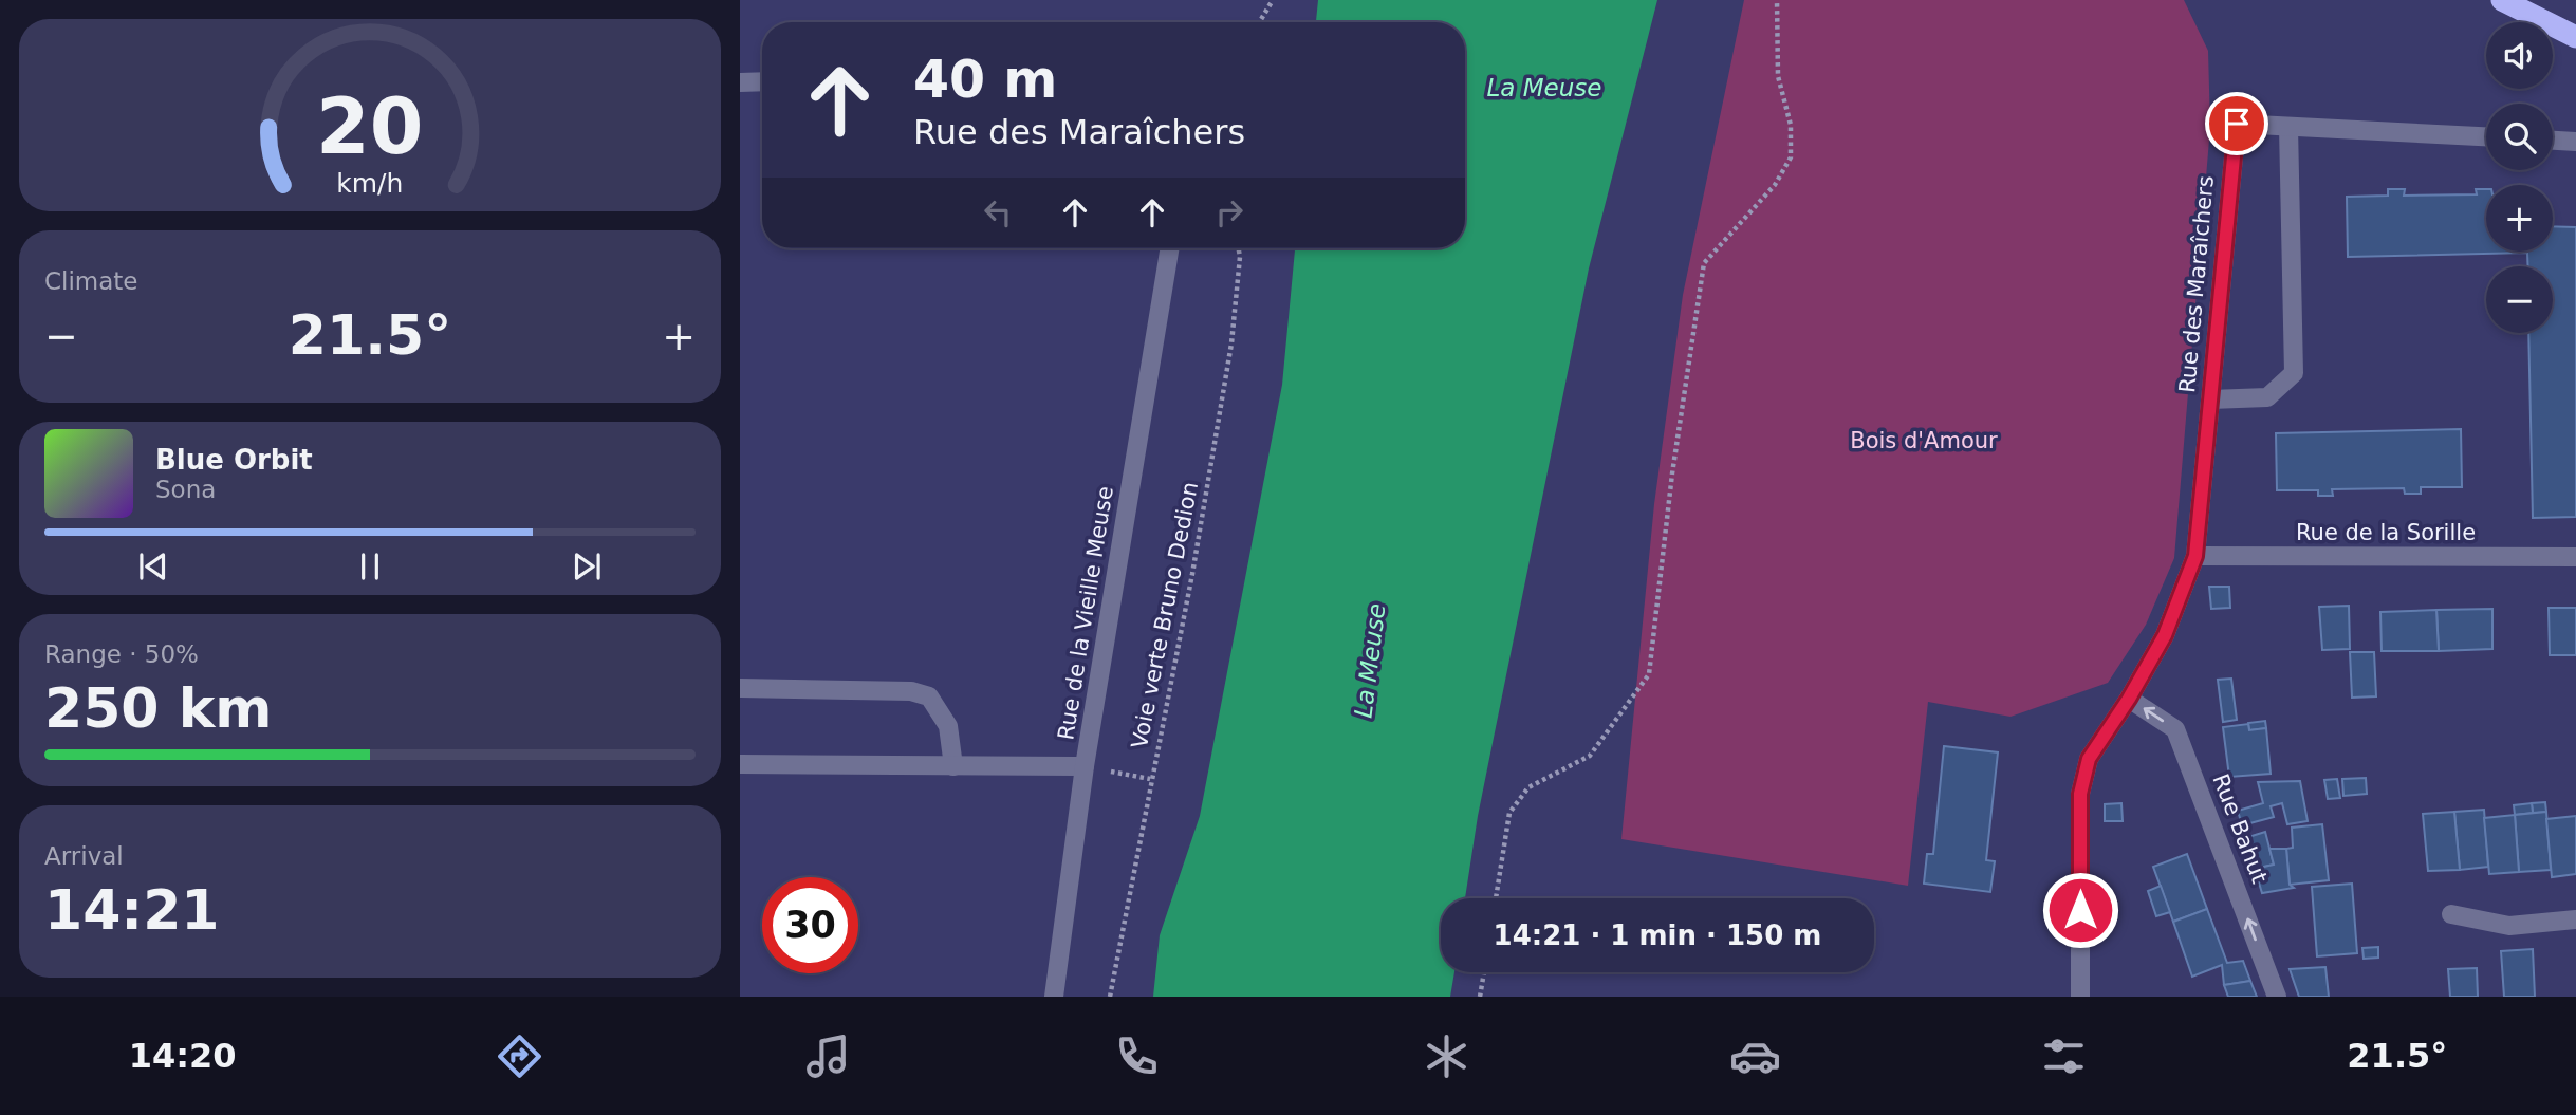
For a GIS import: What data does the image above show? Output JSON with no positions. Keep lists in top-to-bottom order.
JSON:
{
  "streets": {
    "street": [
      "Rue des Maraîchers",
      "Rue de la Sorille",
      "Rue de la Vieille Meuse",
      "Rue Bahut"
    ],
    "path": ["Voie verte Bruno Dedion"]
  },
  "crossings": [
    ["Rue des Maraîchers", "Rue de la Sorille"],
    ["Rue des Maraîchers", "Rue Bahut"]
  ],
  "one_way": ["Rue Bahut"],
  "water": ["La Meuse"],
  "parks": ["Bois d'Amour"],
  "page": {
    "map_buttons": ["+", "−"],
    "turn": ["40 m", "Rue des Maraîchers"],
    "tile": [
      "Climate",
      ["Range · 50%", "250 km"],
      ["Arrival", "14:21"]
    ],
    "heat": ["−", "21.5°", "+"],
    "song": ["Blue Orbit", "Sona"],
    "limit": "30",
    "trip": "14:21 · 1 min · 150 m",
    "tabs": ["14:20", "21.5°"],
    "gauge": ["20", "km/h"]
  }
}
